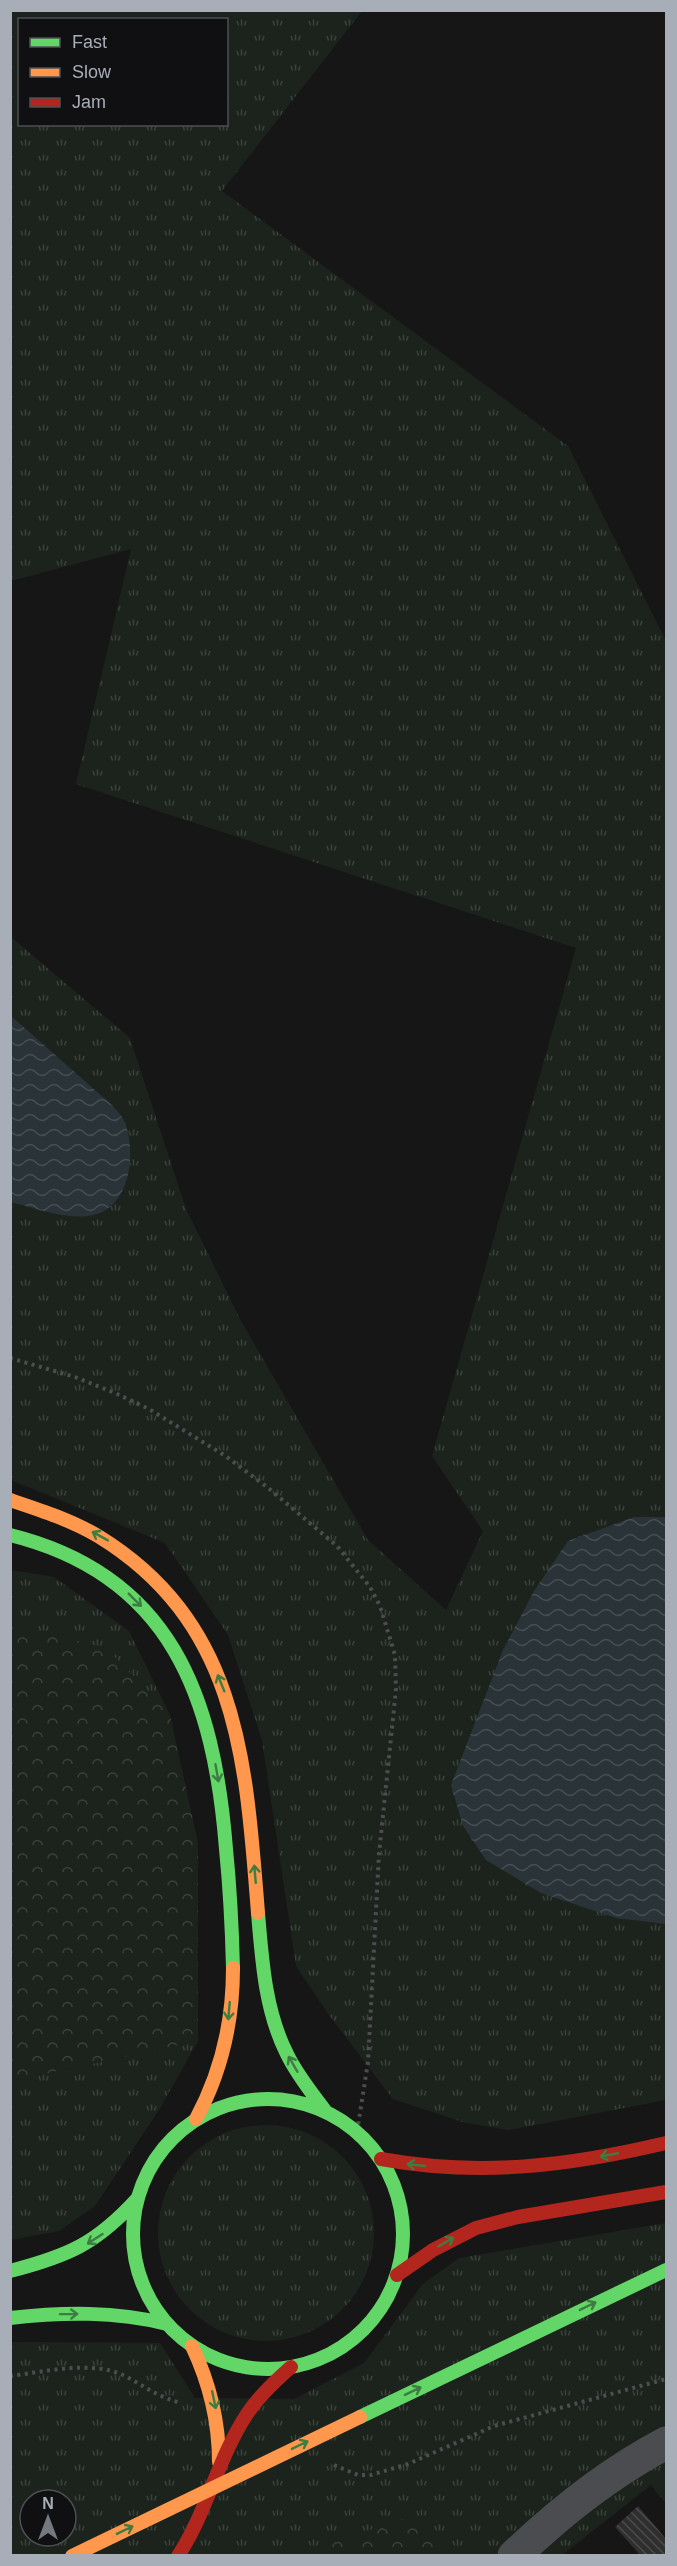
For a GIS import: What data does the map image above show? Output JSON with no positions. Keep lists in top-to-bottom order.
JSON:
{
  "legend": ["Fast", "Slow", "Jam"],
  "north": "top"
}
